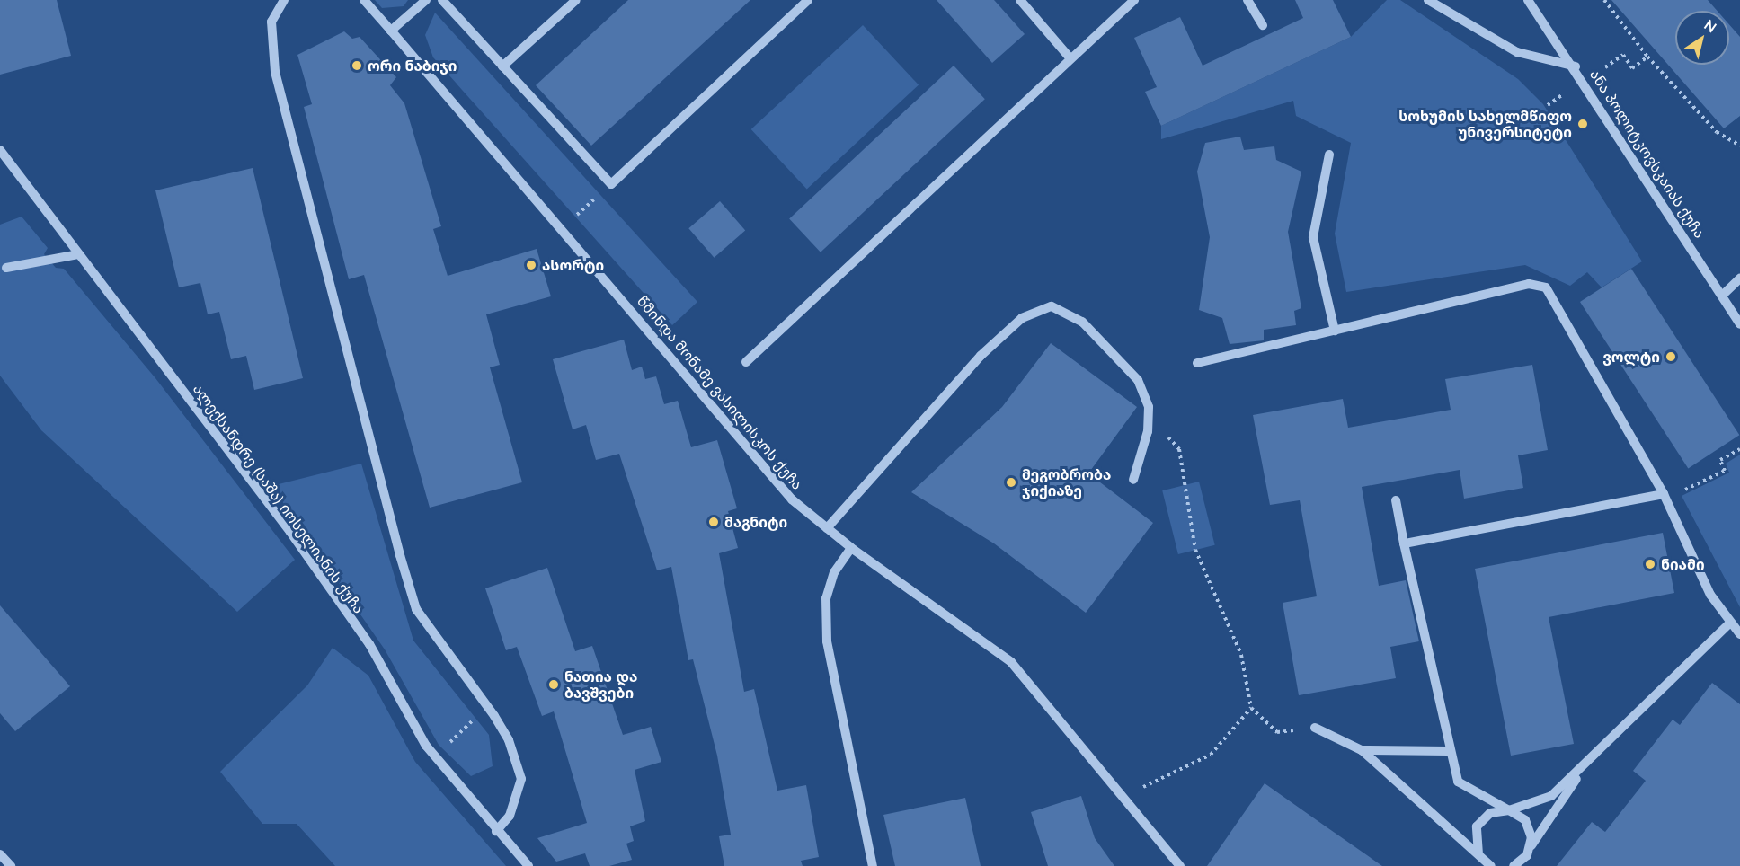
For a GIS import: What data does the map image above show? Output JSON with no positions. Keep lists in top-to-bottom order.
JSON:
{
  "streets": {
    "street": ["ანა პოლიტკოვსკაიას ქუჩა", "წმინდა მოწამე ვასილისკოს ქუჩა", "ალექსანდრე (საშა) იოსელიანის ქუჩა"]
  },
  "places": [
    "ორი ნაბიჯი",
    "სოხუმის სახელმწიფო უნივერსიტეტი",
    "ასორტი",
    "ვოლტი",
    "მეგობრობა ჯიქიაზე",
    "მაგნიტი",
    "ნიამი",
    "ნათია და ბავშვები"
  ],
  "north": "top right"
}
